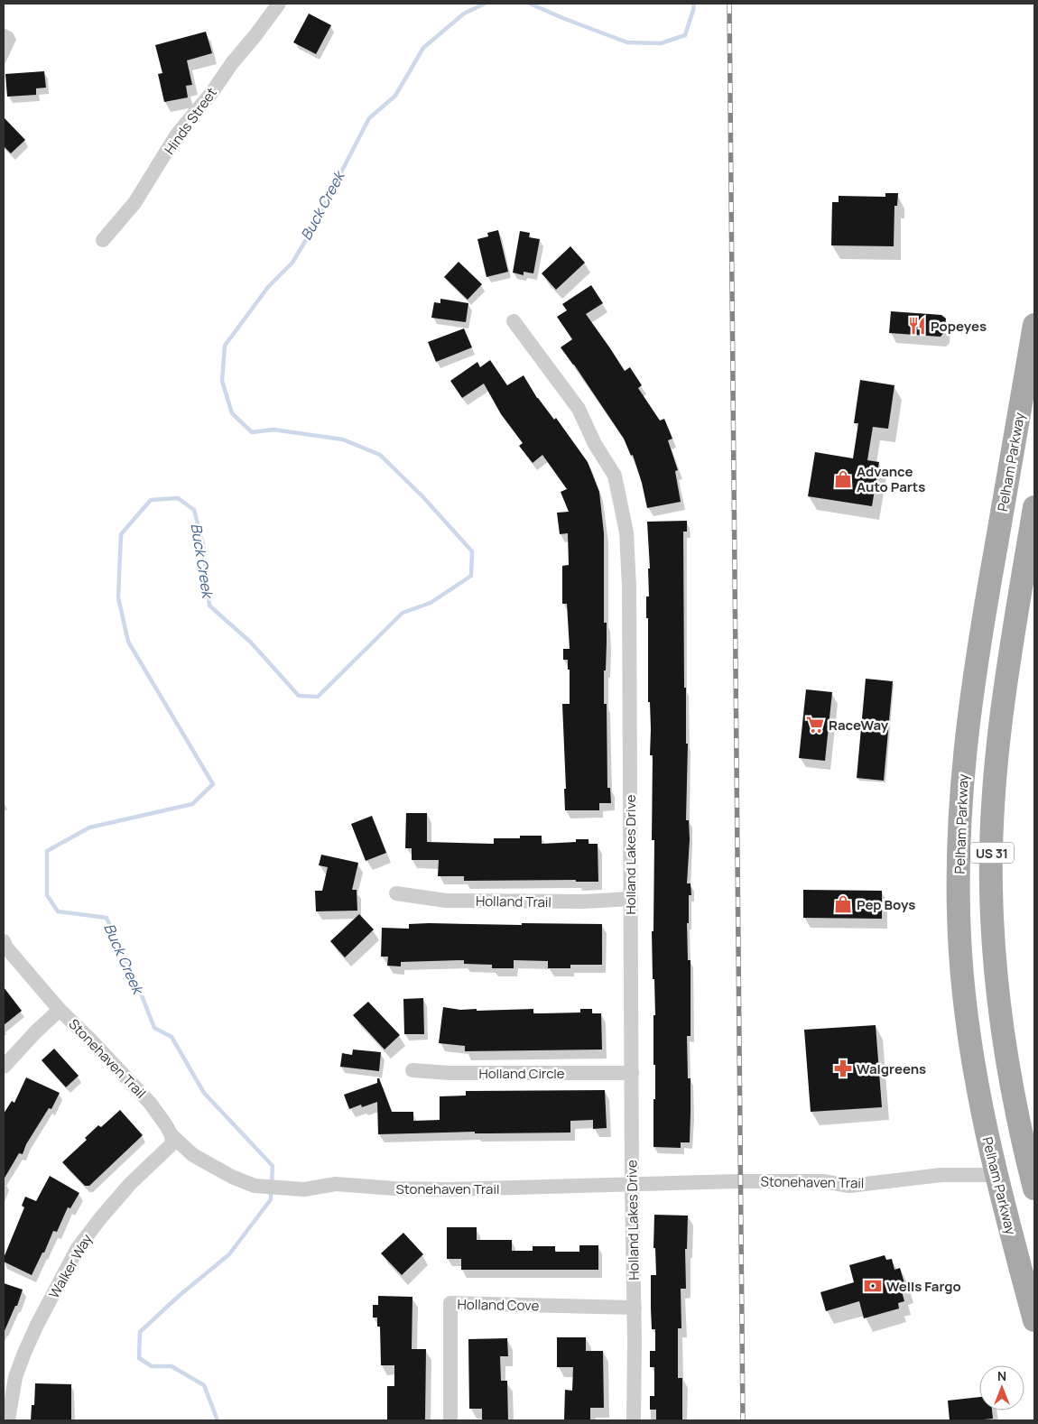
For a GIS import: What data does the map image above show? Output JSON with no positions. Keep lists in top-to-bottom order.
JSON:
{
  "streets": {
    "main road": ["Pelham Parkway", "US 31"],
    "street": [
      "Hinds Street",
      "Holland Lakes Drive",
      "Holland Trail",
      "Stonehaven Trail",
      "Holland Circle",
      "Walker Way",
      "Holland Cove"
    ]
  },
  "crossings": [
    ["Pelham Parkway", "Stonehaven Trail"],
    ["Holland Lakes Drive", "Holland Trail"],
    ["Holland Lakes Drive", "Stonehaven Trail"],
    ["Holland Lakes Drive", "Holland Circle"],
    ["Holland Lakes Drive", "Holland Cove"],
    ["Stonehaven Trail", "Walker Way"]
  ],
  "water": ["Buck Creek"],
  "places": {
    "restaurant": ["Popeyes"],
    "shop": ["Advance Auto Parts", "Pep Boys"],
    "supermarket": ["RaceWay"],
    "pharmacy": ["Walgreens"],
    "bank": ["Wells Fargo"]
  },
  "north": "top"
}
